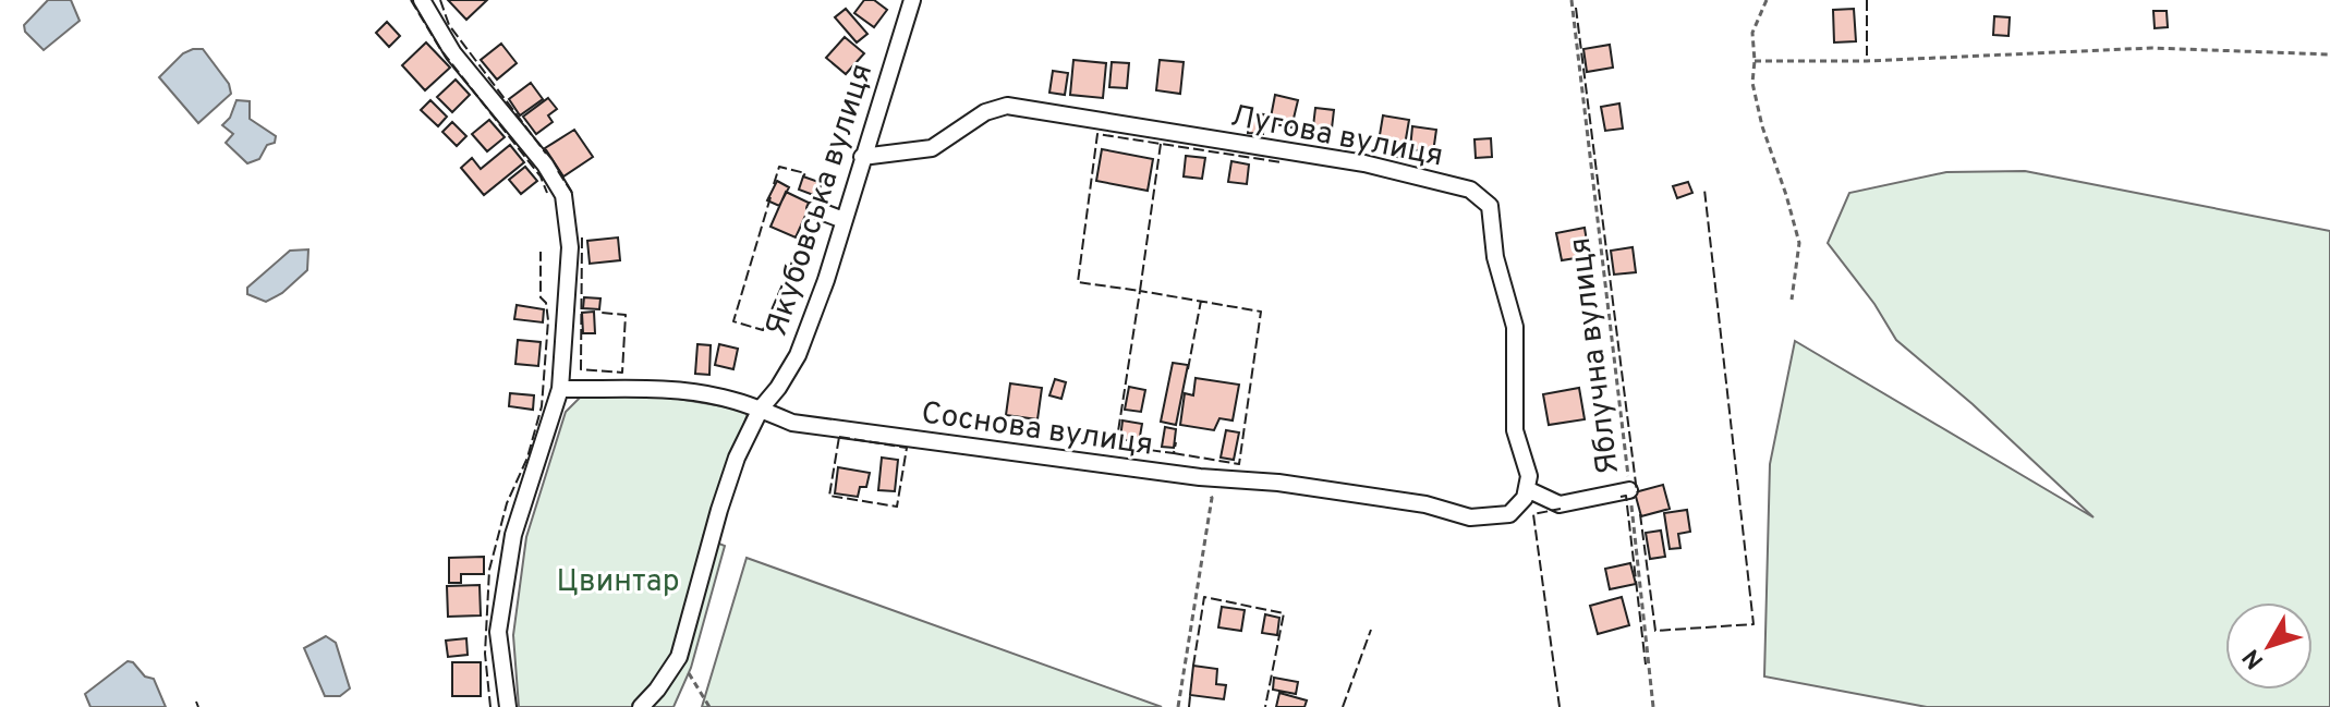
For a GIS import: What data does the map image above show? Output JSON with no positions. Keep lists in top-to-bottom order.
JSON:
{
  "streets": {
    "street": ["Лугова вулиця", "Якубовська вулиця", "Соснова вулиця"],
    "path": ["Яблучна вулиця"]
  },
  "crossings": [
    ["Лугова вулиця", "Якубовська вулиця"],
    ["Лугова вулиця", "Соснова вулиця"],
    ["Якубовська вулиця", "Соснова вулиця"]
  ],
  "parks": ["Цвинтар"],
  "north": "bottom left"
}
